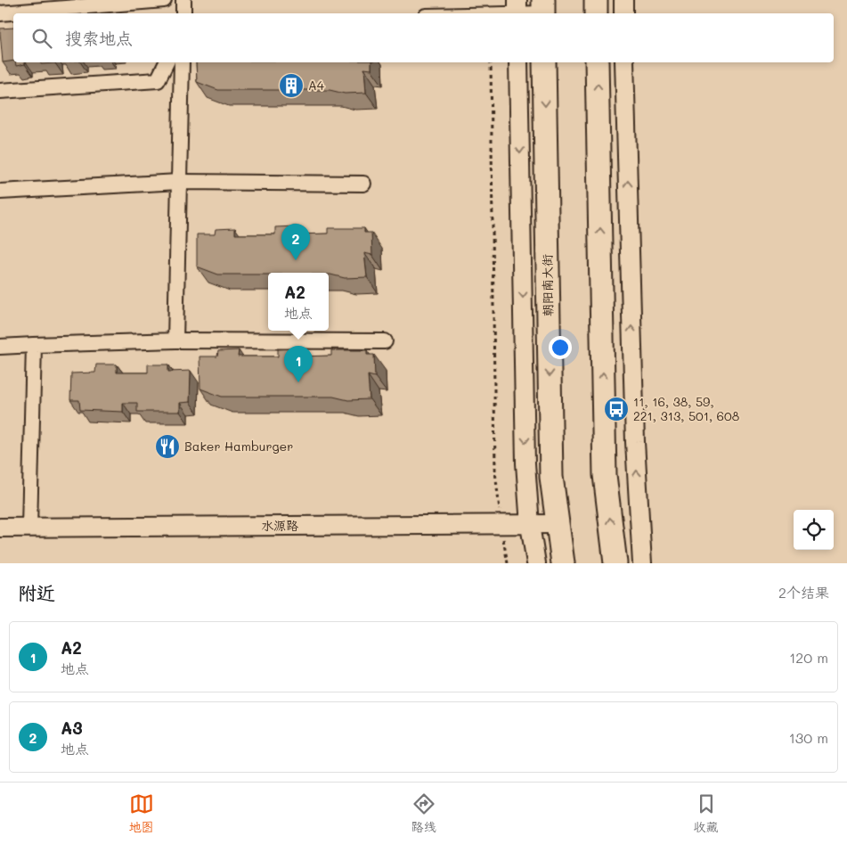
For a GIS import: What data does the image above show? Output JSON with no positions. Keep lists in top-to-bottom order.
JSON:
{
  "streets": {
    "main road": ["朝阳南大街"],
    "street": ["水源路"]
  },
  "crossings": [
    ["朝阳南大街", "水源路"]
  ],
  "places": {
    "building": ["A4"],
    "bus stop": ["11, 16, 38, 59, 221, 313, 501, 608"],
    "restaurant": ["Baker Hamburger"]
  },
  "page": {
    "search": "搜索地点",
    "pins": ["2", "1"],
    "popup": ["A2", "地点"],
    "heading": ["附近", "2个结果"],
    "list": [
      {
        "mark": "1",
        "name": "A2",
        "note": "地点",
        "value": "120 m"
      },
      {
        "mark": "2",
        "name": "A3",
        "note": "地点",
        "value": "130 m"
      }
    ],
    "nav": ["地图", "路线", "收藏"]
  }
}
